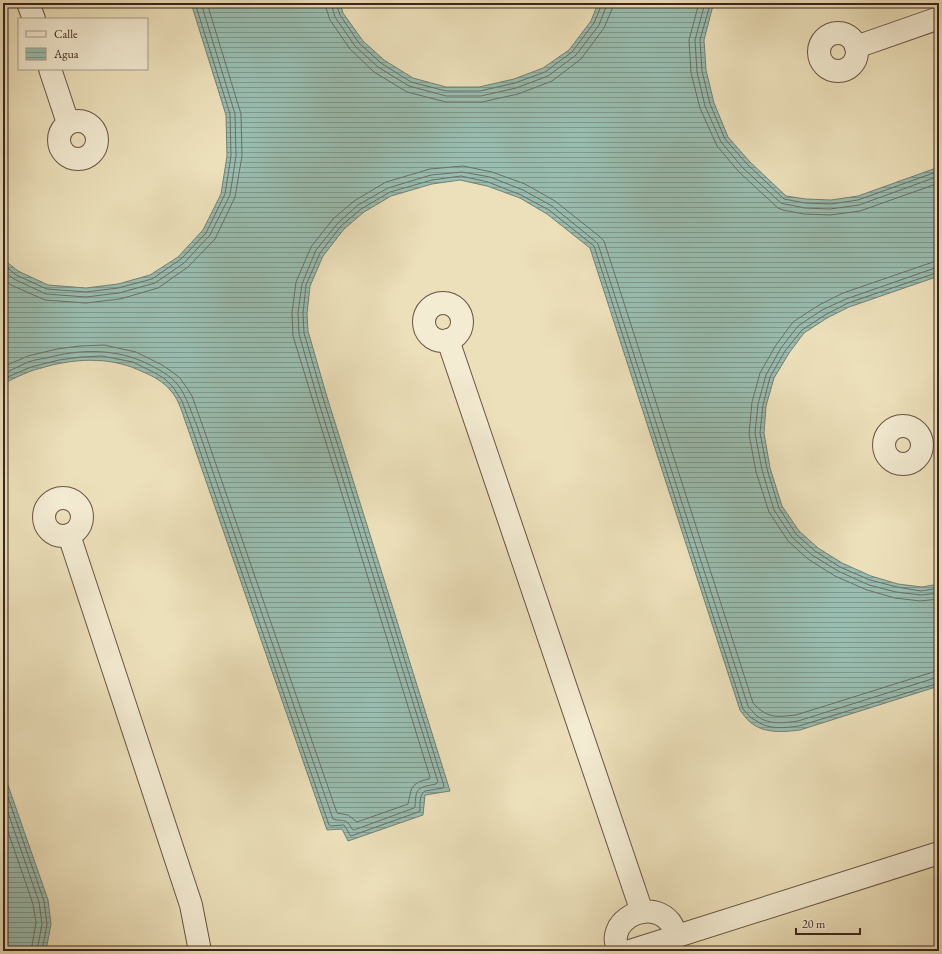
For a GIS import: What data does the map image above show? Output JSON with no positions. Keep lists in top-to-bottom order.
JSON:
{
  "legend": ["Calle", "Agua"],
  "scale_bar": "20 m"
}
